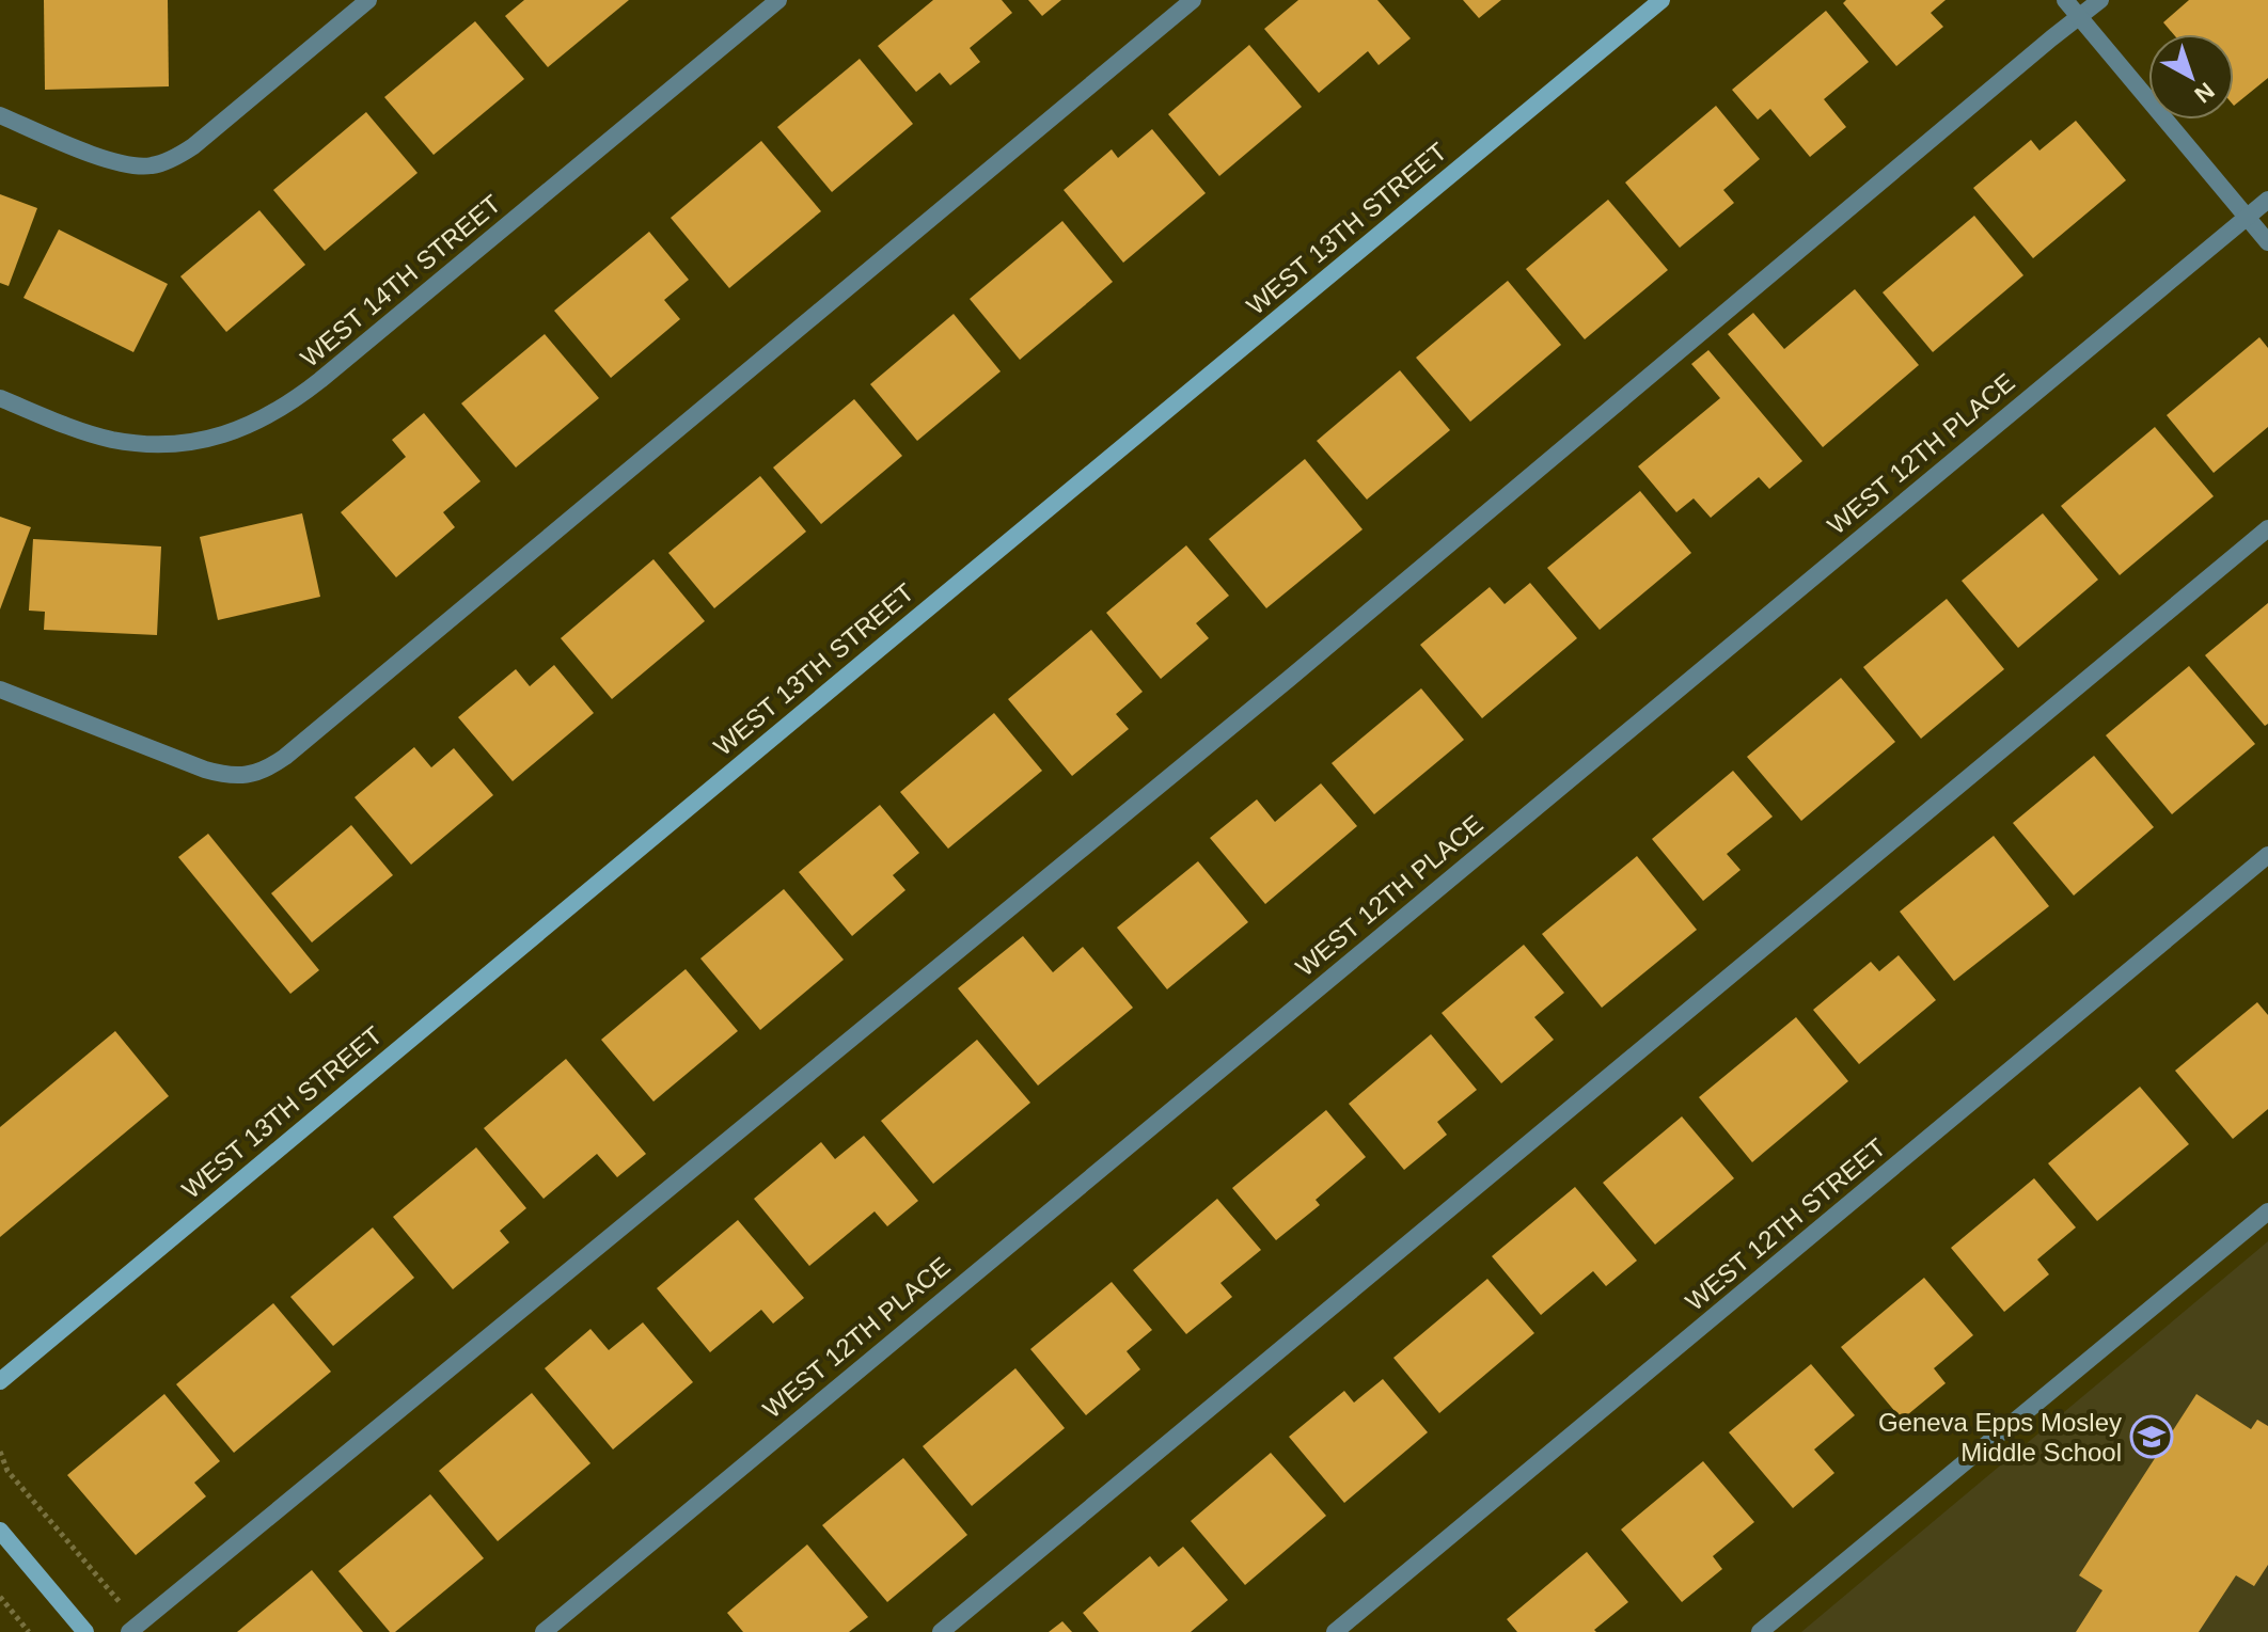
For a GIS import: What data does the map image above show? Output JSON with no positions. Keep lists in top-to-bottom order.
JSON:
{
  "streets": {
    "street": [
      "WEST 13TH STREET",
      "WEST 14TH STREET",
      "WEST 12TH PLACE",
      "WEST 12TH STREET"
    ]
  },
  "places": {
    "school or university": ["Geneva Epps Mosley Middle School"]
  },
  "north": "bottom right"
}
